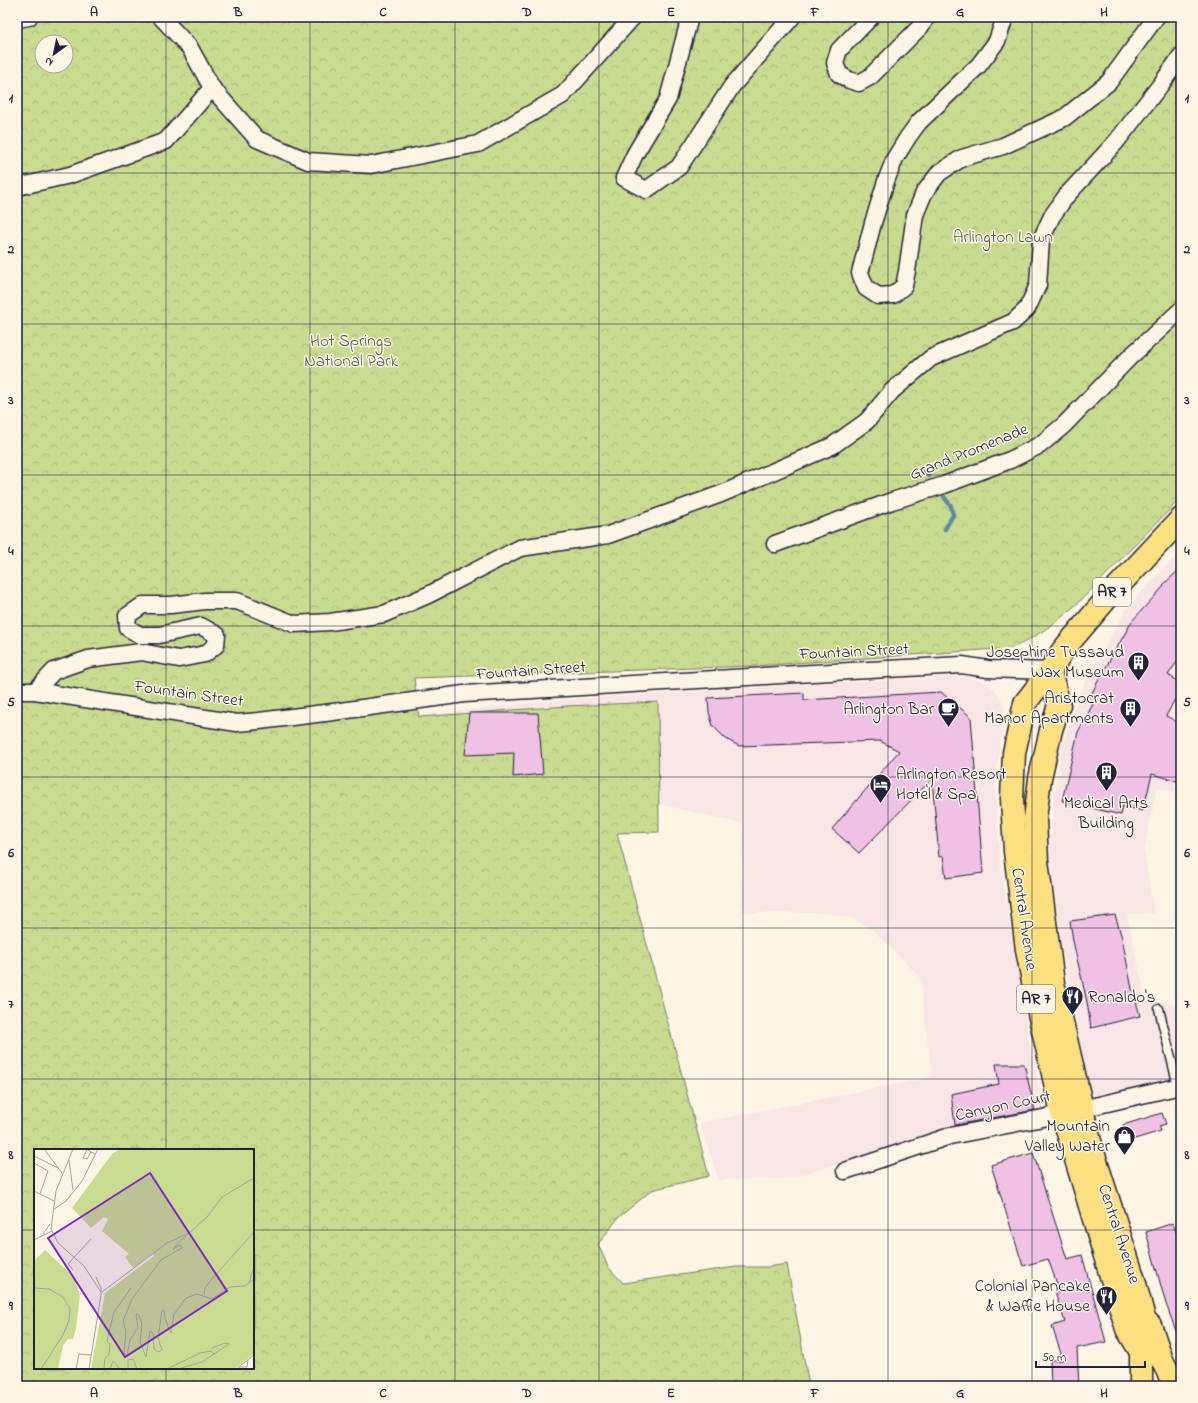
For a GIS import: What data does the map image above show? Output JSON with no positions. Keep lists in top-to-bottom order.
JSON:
{
  "streets": {
    "main road": ["AR 7", "Central Avenue"],
    "street": ["Grand Promenade", "Fountain Street", "Canyon Court"]
  },
  "crossings": [
    ["Fountain Street", "Central Avenue"],
    ["Central Avenue", "Canyon Court"]
  ],
  "parks": ["Arlington Lawn", "Hot Springs National Park"],
  "places": {
    "building": ["Josephine Tussaud Wax Museum", "Aristocrat Manor Apartments", "Medical Arts Building"],
    "cafe": ["Arlington Bar"],
    "hotel": ["Arlington Resort Hotel & Spa"],
    "restaurant": ["Ronaldo's", "Colonial Pancake & Waffle House"],
    "shop": ["Mountain Valley Water"]
  },
  "scale_bar": "50 m",
  "north": "bottom left",
  "grid": {
    "columns": [
      "A",
      "B",
      "C",
      "D",
      "E",
      "F",
      "G",
      "H"
    ],
    "rows": [
      "1",
      "2",
      "3",
      "4",
      "5",
      "6",
      "7",
      "8",
      "9"
    ]
  }
}
